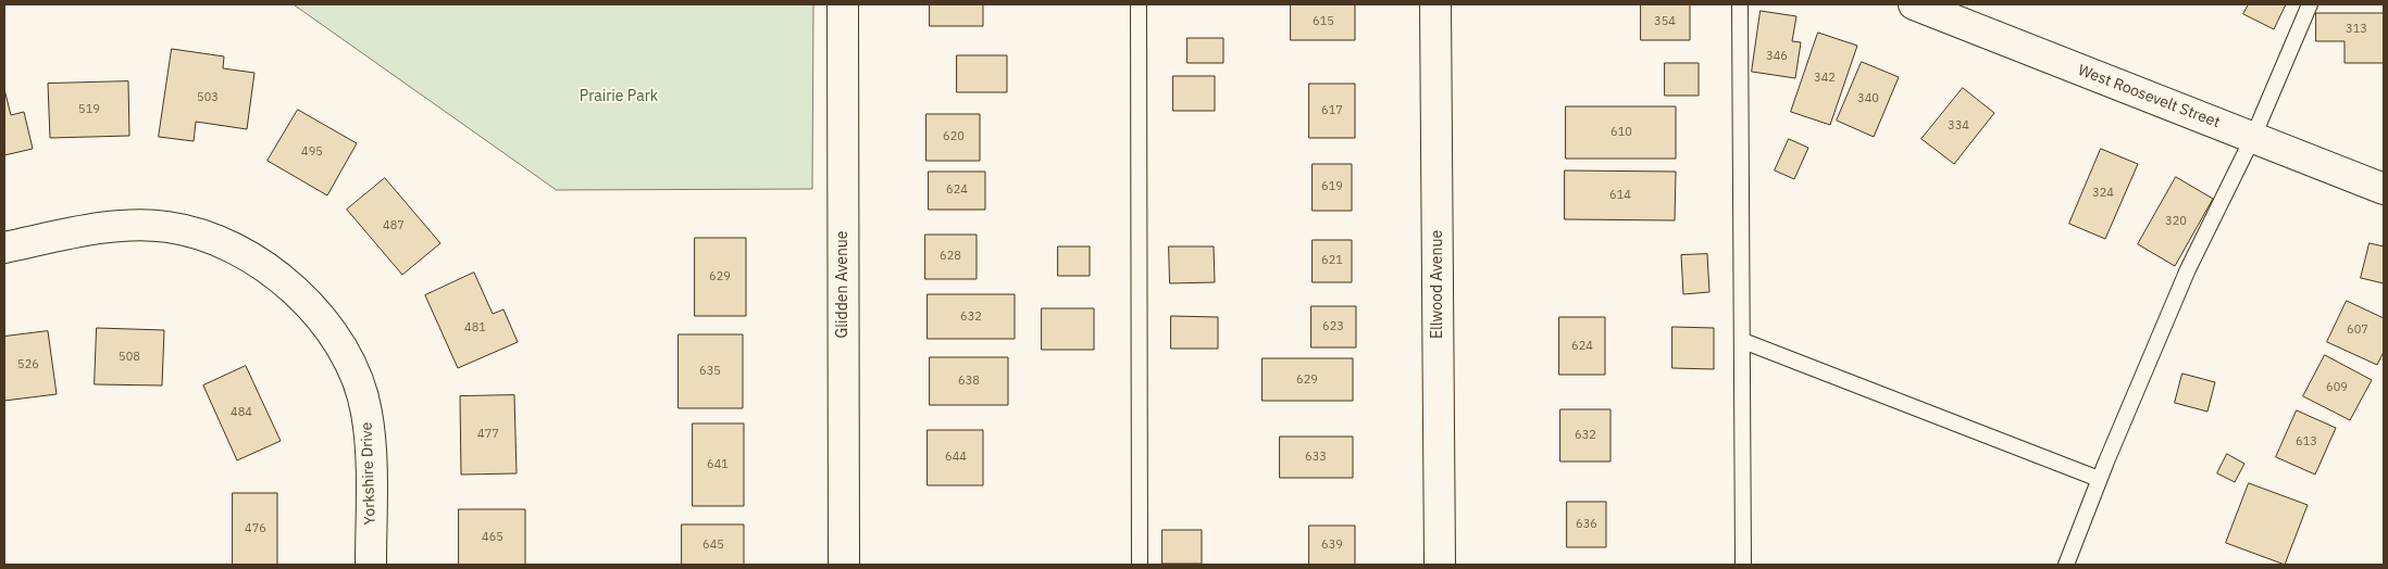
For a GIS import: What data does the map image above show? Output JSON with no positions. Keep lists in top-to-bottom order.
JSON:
{
  "streets": {
    "street": [
      "West Roosevelt Street",
      "Glidden Avenue",
      "Ellwood Avenue",
      "Yorkshire Drive"
    ]
  },
  "parks": ["Prairie Park"],
  "house_numbers": [
    "615",
    "354",
    "313",
    "346",
    "342",
    "503",
    "340",
    "519",
    "617",
    "334",
    "610",
    "620",
    "495",
    "619",
    "624",
    "324",
    "614",
    "320",
    "487",
    "628",
    "621",
    "629",
    "632",
    "623",
    "481",
    "607",
    "624",
    "508",
    "526",
    "635",
    "629",
    "638",
    "609",
    "484",
    "477",
    "632",
    "613",
    "644",
    "633",
    "641",
    "636",
    "476",
    "465",
    "645",
    "639"
  ]
}
